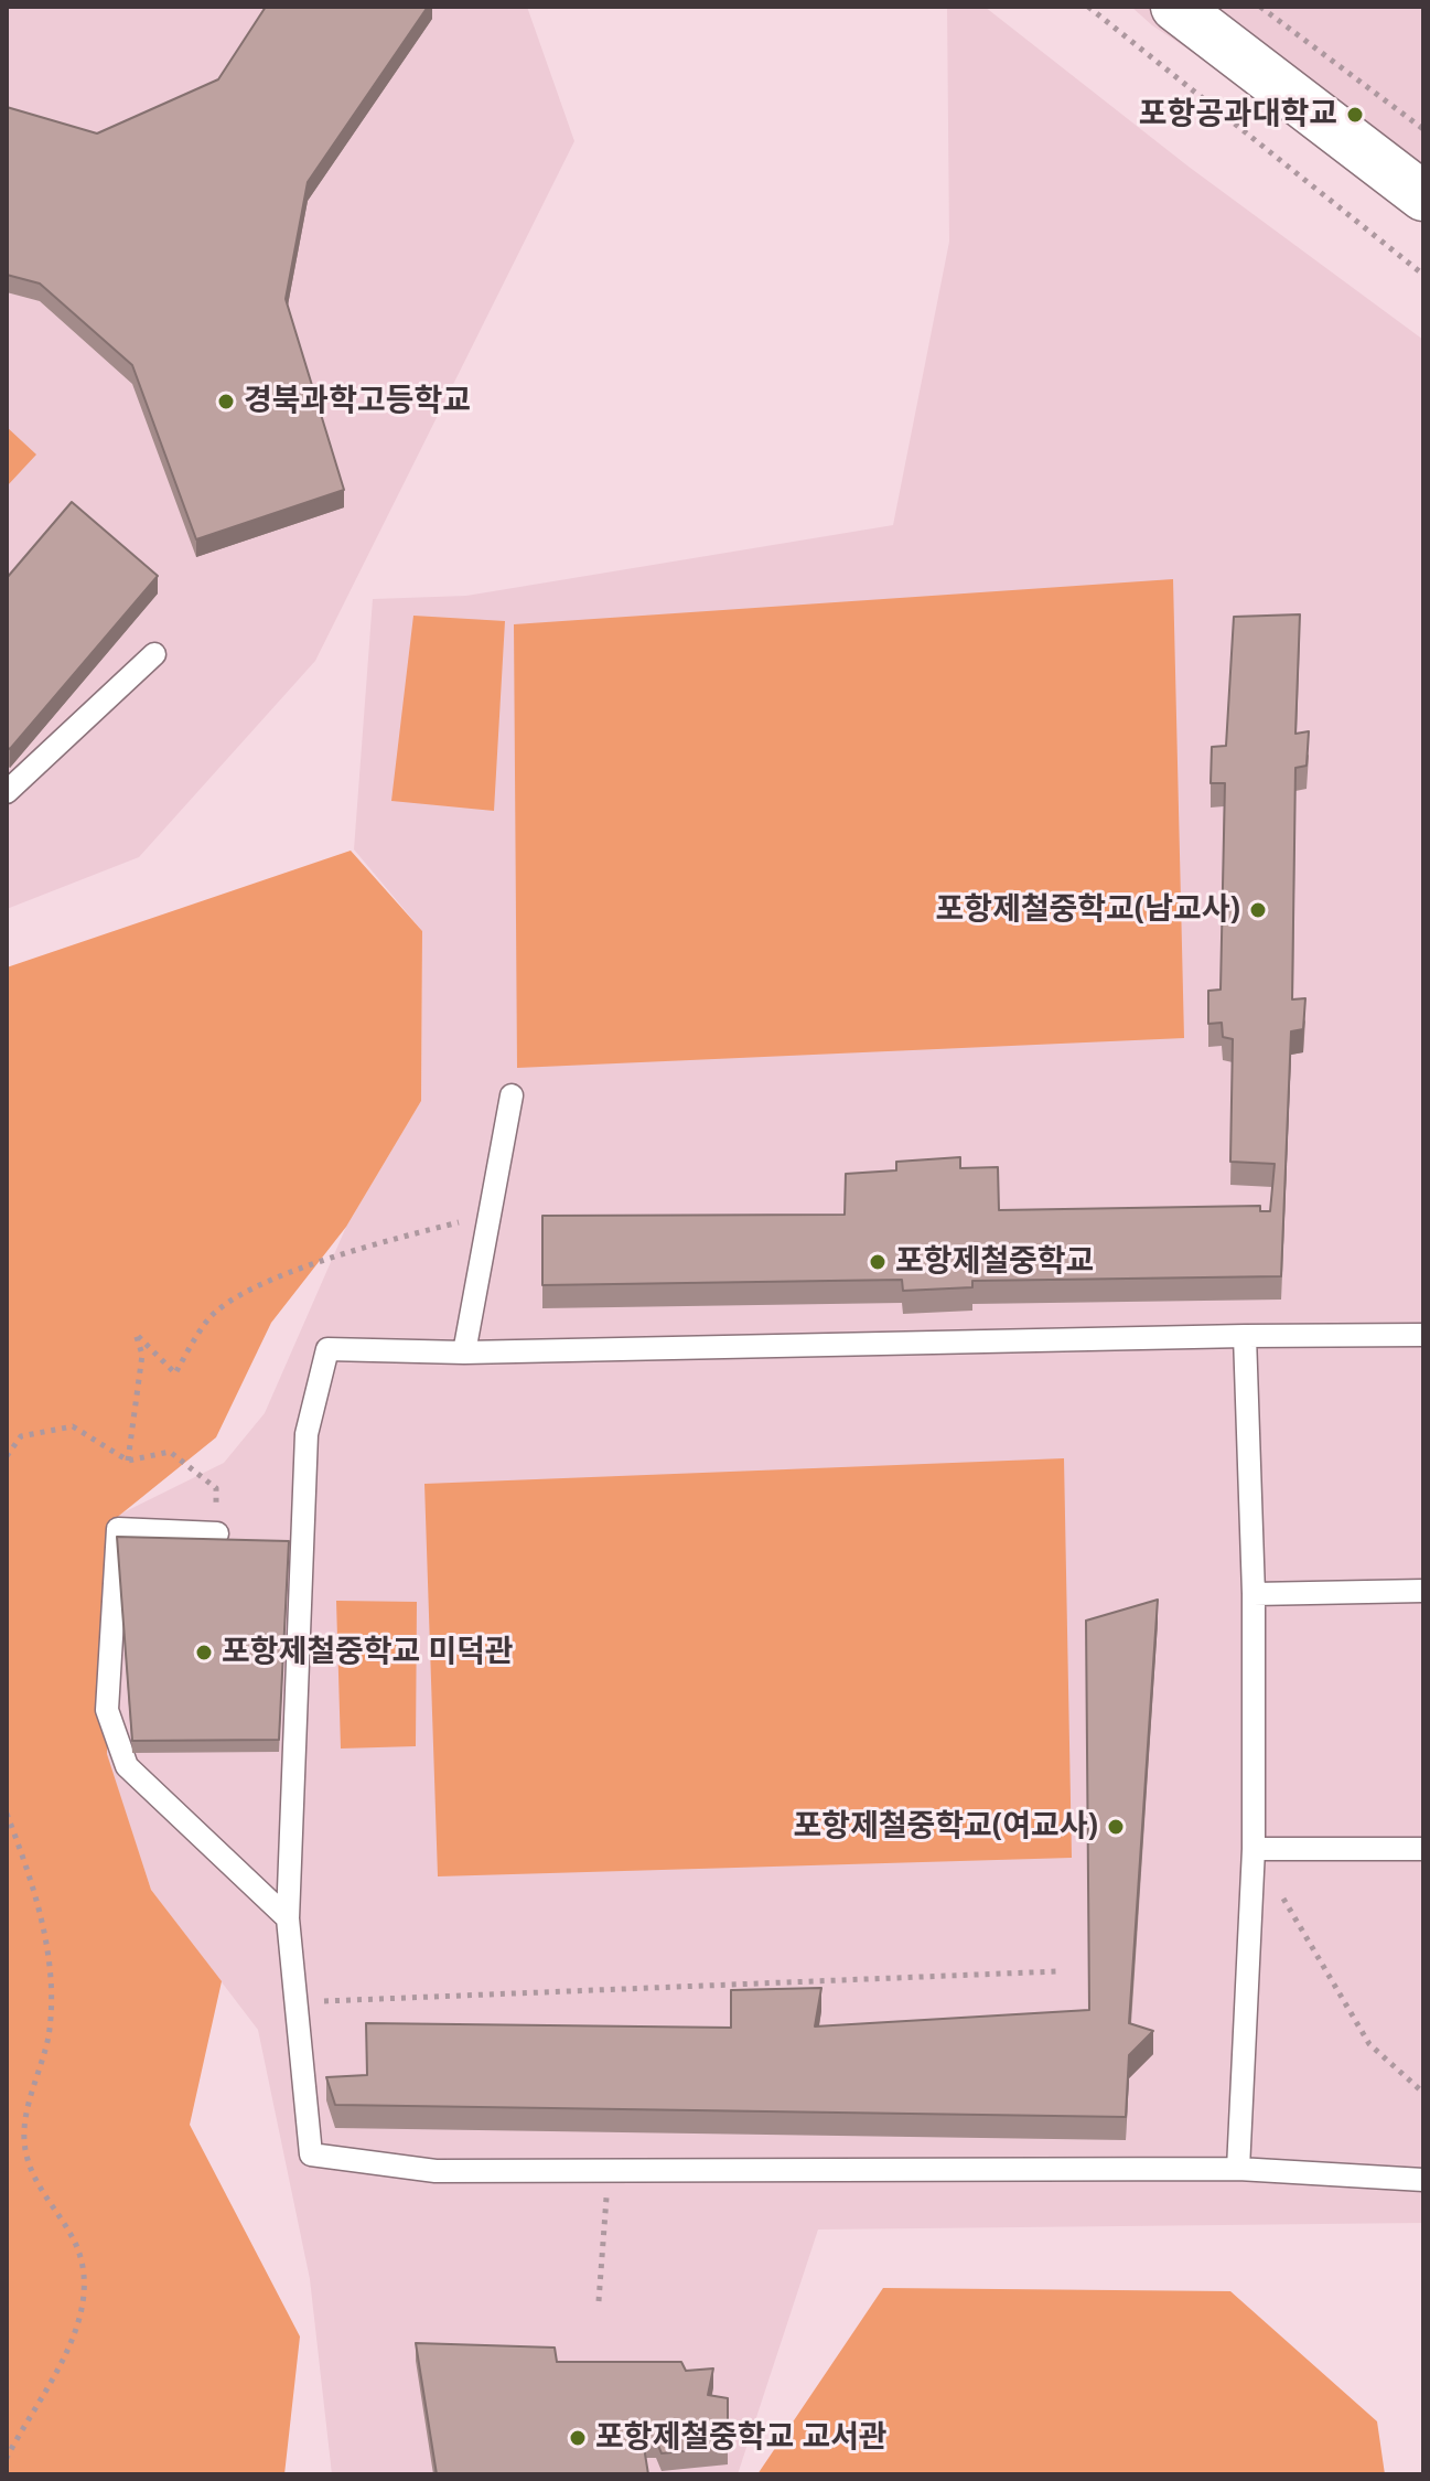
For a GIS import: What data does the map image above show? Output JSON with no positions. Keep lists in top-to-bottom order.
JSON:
{
  "places": [
    "포항공과대학교",
    "경북과학고등학교",
    "포항제철중학교(남교사)",
    "포항제철중학교",
    "포항제철중학교 미덕관",
    "포항제철중학교(여교사)",
    "포항제철중학교 교서관"
  ]
}
